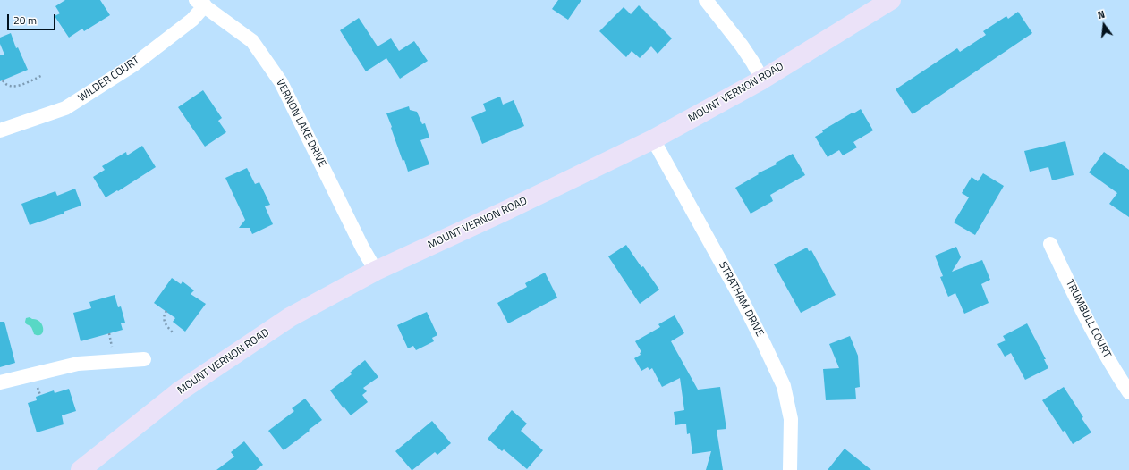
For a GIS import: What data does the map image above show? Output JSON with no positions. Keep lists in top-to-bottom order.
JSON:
{
  "streets": {
    "main road": ["MOUNT VERNON ROAD"],
    "street": [
      "WILDER COURT",
      "VERNON LAKE DRIVE",
      "STRATHAM DRIVE",
      "TRUMBULL COURT"
    ]
  },
  "crossings": [
    ["WILDER COURT", "VERNON LAKE DRIVE"],
    ["MOUNT VERNON ROAD", "VERNON LAKE DRIVE"],
    ["MOUNT VERNON ROAD", "STRATHAM DRIVE"]
  ],
  "scale_bar": "20 m",
  "north": "top"
}
